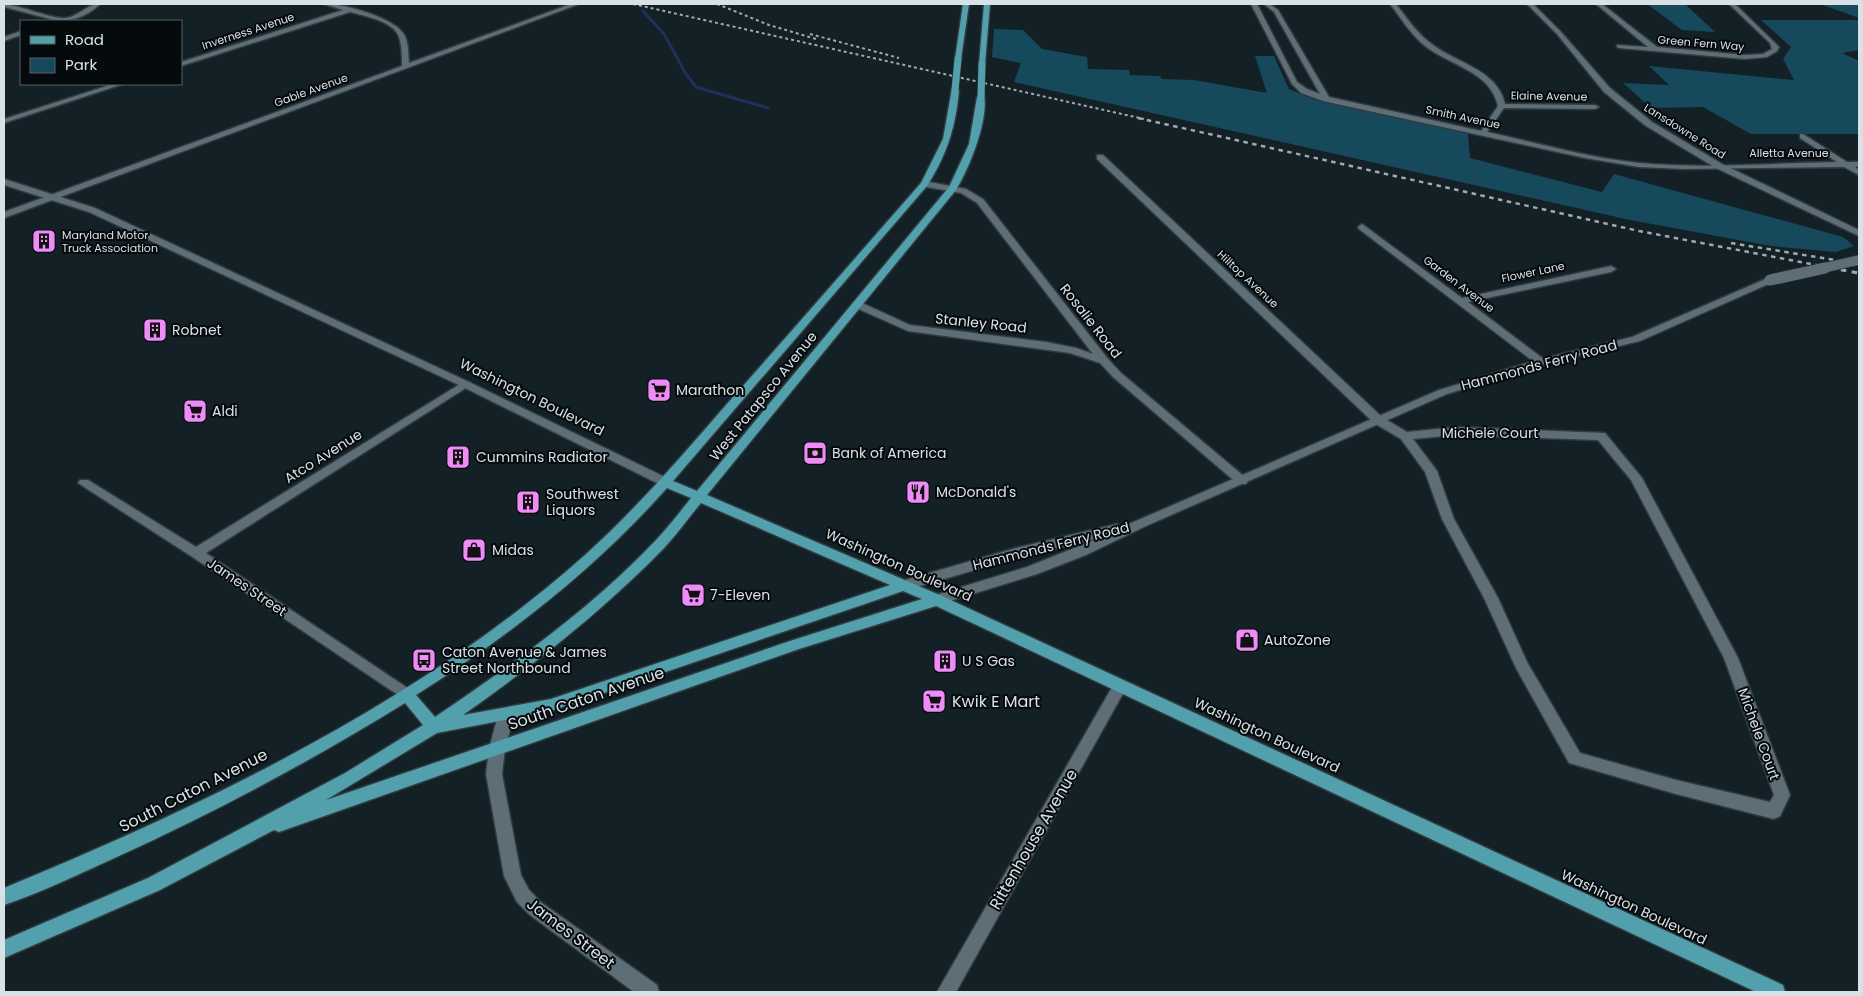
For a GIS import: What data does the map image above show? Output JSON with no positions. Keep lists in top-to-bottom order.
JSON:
{
  "streets": {
    "main road": ["West Patapsco Avenue", "Washington Boulevard", "South Caton Avenue"],
    "street": [
      "Inverness Avenue",
      "Green Fern Way",
      "Gable Avenue",
      "Elaine Avenue",
      "Smith Avenue",
      "Lansdowne Road",
      "Alletta Avenue",
      "Flower Lane",
      "Hilltop Avenue",
      "Garden Avenue",
      "Rosalie Road",
      "Stanley Road",
      "Hammonds Ferry Road",
      "Michele Court",
      "Atco Avenue",
      "James Street",
      "Rittenhouse Avenue"
    ]
  },
  "crossings": [
    ["Gable Avenue", "Washington Boulevard"],
    ["Smith Avenue", "Lansdowne Road"],
    ["Smith Avenue", "Alletta Avenue"],
    ["Lansdowne Road", "Alletta Avenue"],
    ["Flower Lane", "Garden Avenue"],
    ["Hilltop Avenue", "Hammonds Ferry Road"],
    ["Hilltop Avenue", "Michele Court"],
    ["Garden Avenue", "Hammonds Ferry Road"],
    ["Rosalie Road", "Stanley Road"],
    ["Rosalie Road", "Hammonds Ferry Road"],
    ["Rosalie Road", "West Patapsco Avenue"],
    ["Stanley Road", "West Patapsco Avenue"],
    ["Hammonds Ferry Road", "Washington Boulevard"],
    ["Hammonds Ferry Road", "Michele Court"],
    ["Hammonds Ferry Road", "South Caton Avenue"],
    ["West Patapsco Avenue", "Washington Boulevard"],
    ["West Patapsco Avenue", "James Street"],
    ["West Patapsco Avenue", "South Caton Avenue"],
    ["Washington Boulevard", "Atco Avenue"],
    ["Washington Boulevard", "South Caton Avenue"],
    ["Washington Boulevard", "Rittenhouse Avenue"],
    ["Atco Avenue", "James Street"],
    ["James Street", "South Caton Avenue"]
  ],
  "places": {
    "building": [
      "Maryland Motor Truck Association",
      "Robnet",
      "Cummins Radiator",
      "Southwest Liquors",
      "U S Gas"
    ],
    "supermarket": [
      "Marathon",
      "Aldi",
      "7-Eleven",
      "Kwik E Mart"
    ],
    "bank": ["Bank of America"],
    "restaurant": ["McDonald's"],
    "shop": ["Midas", "AutoZone"],
    "bus stop": ["Caton Avenue & James Street Northbound"]
  },
  "legend": ["Road", "Park"]
}
